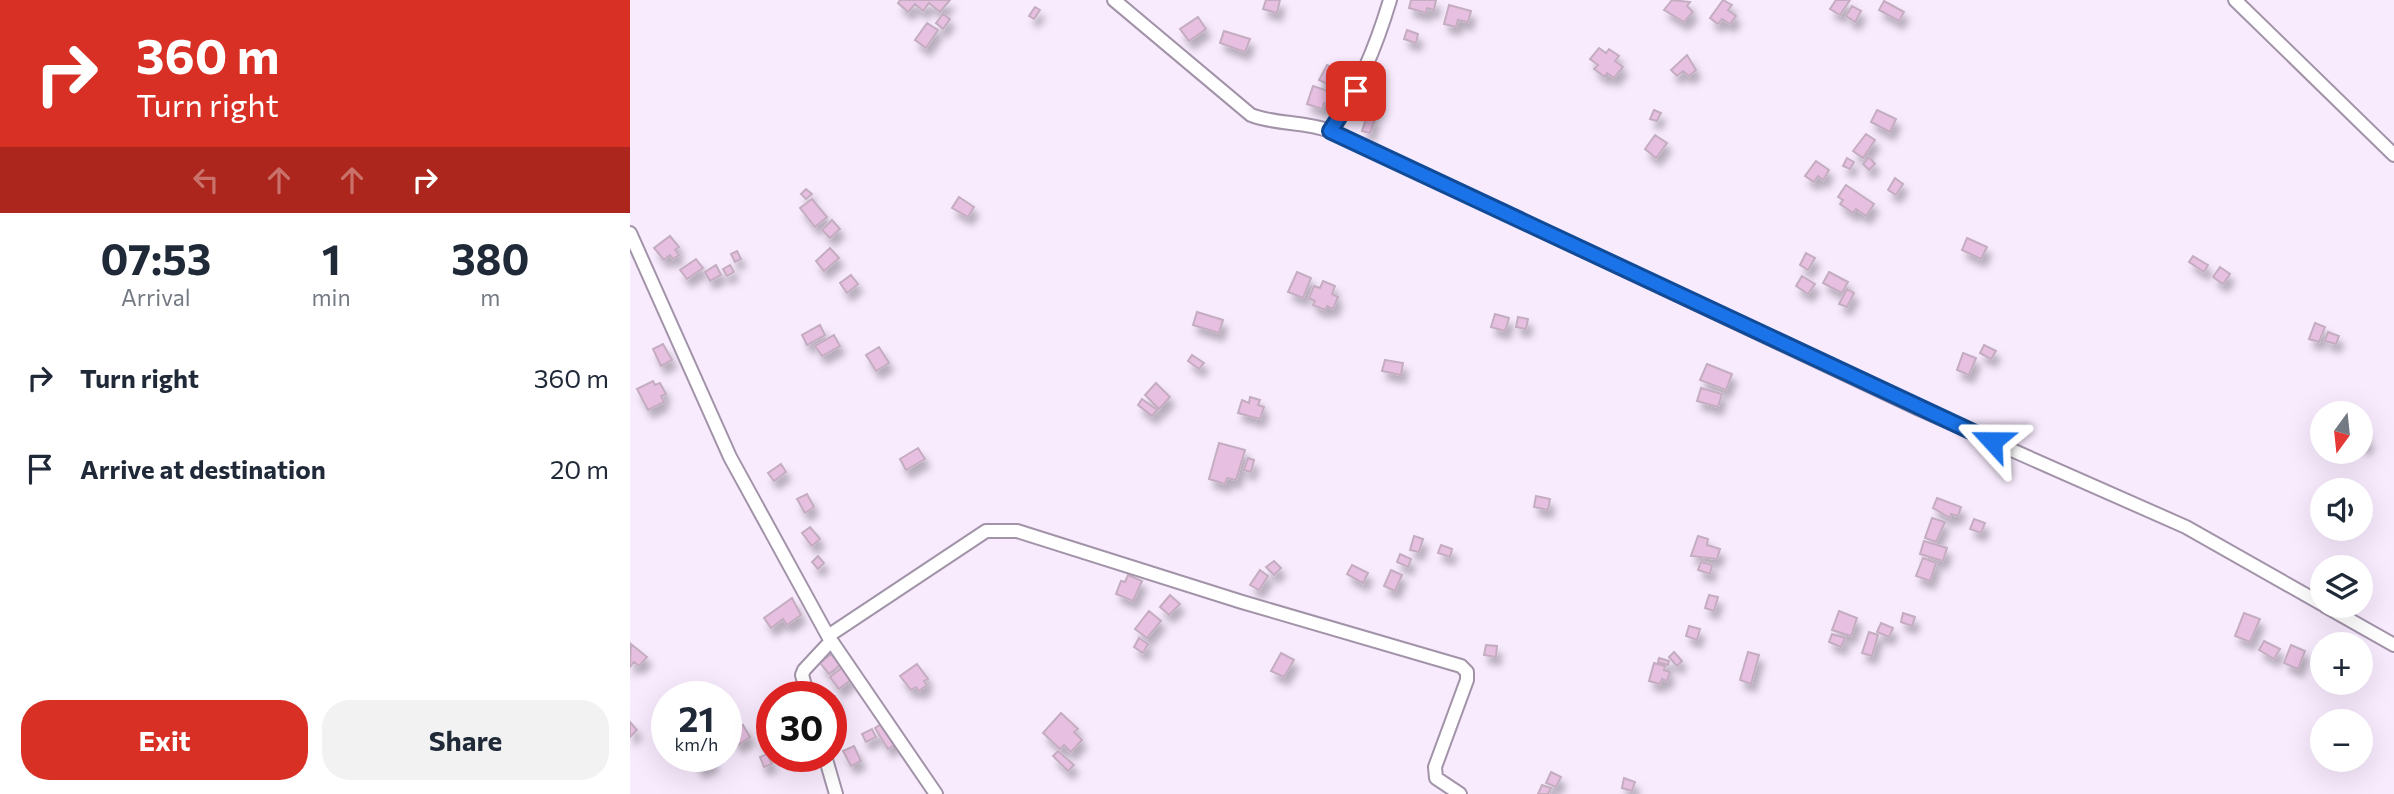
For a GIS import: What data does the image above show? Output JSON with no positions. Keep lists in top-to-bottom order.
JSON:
{
  "north": "bottom",
  "page": {
    "turn": ["360 m", "Turn right"],
    "eta": [
      "07:53",
      "Arrival",
      "1",
      "min",
      "380",
      "m"
    ],
    "list": [
      {
        "name": "Turn right",
        "value": "360 m"
      },
      {
        "name": "Arrive at destination",
        "value": "20 m"
      }
    ],
    "map_buttons": ["+", "−"],
    "speed": "21 km/h",
    "limit": "30",
    "buttons": ["Exit", "Share"]
  }
}
